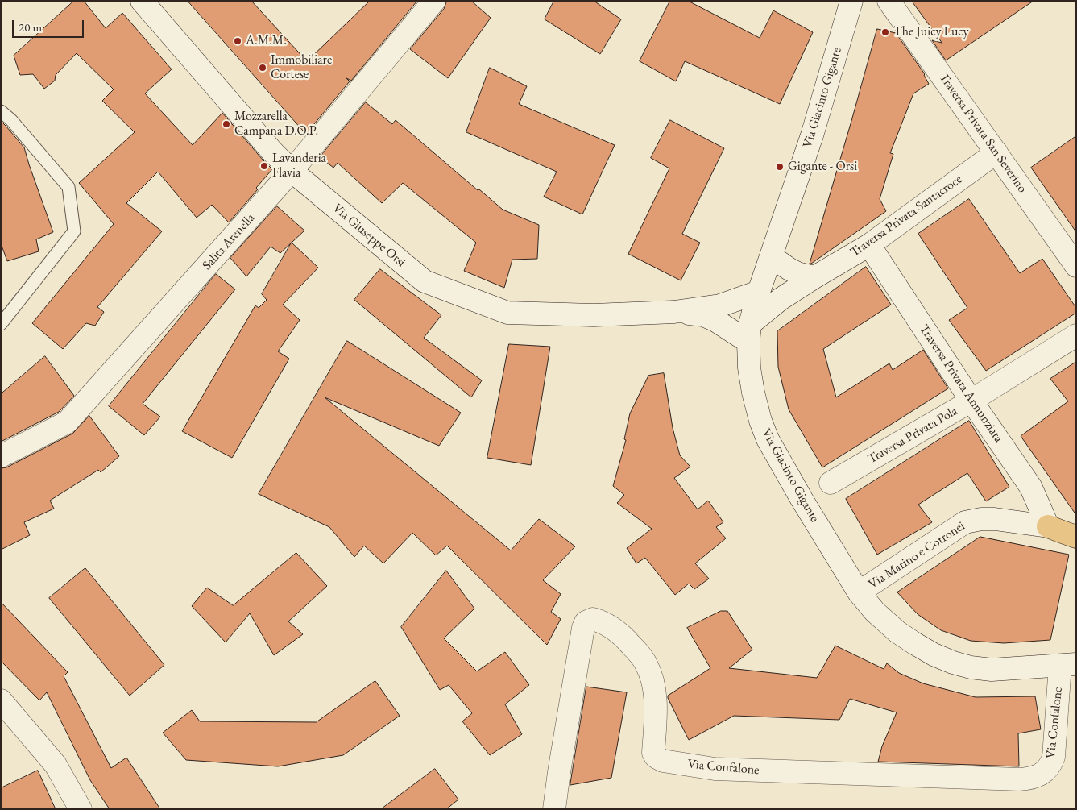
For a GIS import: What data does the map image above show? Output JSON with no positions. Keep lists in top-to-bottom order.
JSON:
{
  "streets": {
    "main road": [
      "Via Giacinto Gigante",
      "Traversa Privata San Severino",
      "Traversa Privata Santacroce",
      "Via Giuseppe Orsi",
      "Salita Arenella",
      "Traversa Privata Annunziata",
      "Traversa Privata Pola",
      "Via Marino e Cotronei",
      "Via Confalone"
    ]
  },
  "crossings": [
    ["Via Giacinto Gigante", "Traversa Privata Santacroce"],
    ["Via Giacinto Gigante", "Via Giuseppe Orsi"],
    ["Via Giacinto Gigante", "Via Marino e Cotronei"],
    ["Via Giacinto Gigante", "Via Confalone"],
    ["Traversa Privata San Severino", "Traversa Privata Santacroce"],
    ["Traversa Privata Santacroce", "Via Giuseppe Orsi"],
    ["Traversa Privata Santacroce", "Traversa Privata Annunziata"],
    ["Via Giuseppe Orsi", "Salita Arenella"],
    ["Traversa Privata Annunziata", "Traversa Privata Pola"],
    ["Traversa Privata Annunziata", "Via Marino e Cotronei"]
  ],
  "places": [
    "The Juicy Lucy",
    "A.M.M.",
    "Immobiliare Cortese",
    "Mozzarella Campana D.O.P.",
    "Lavanderia Flavia",
    "Gigante - Orsi"
  ],
  "scale_bar": "20 m"
}
